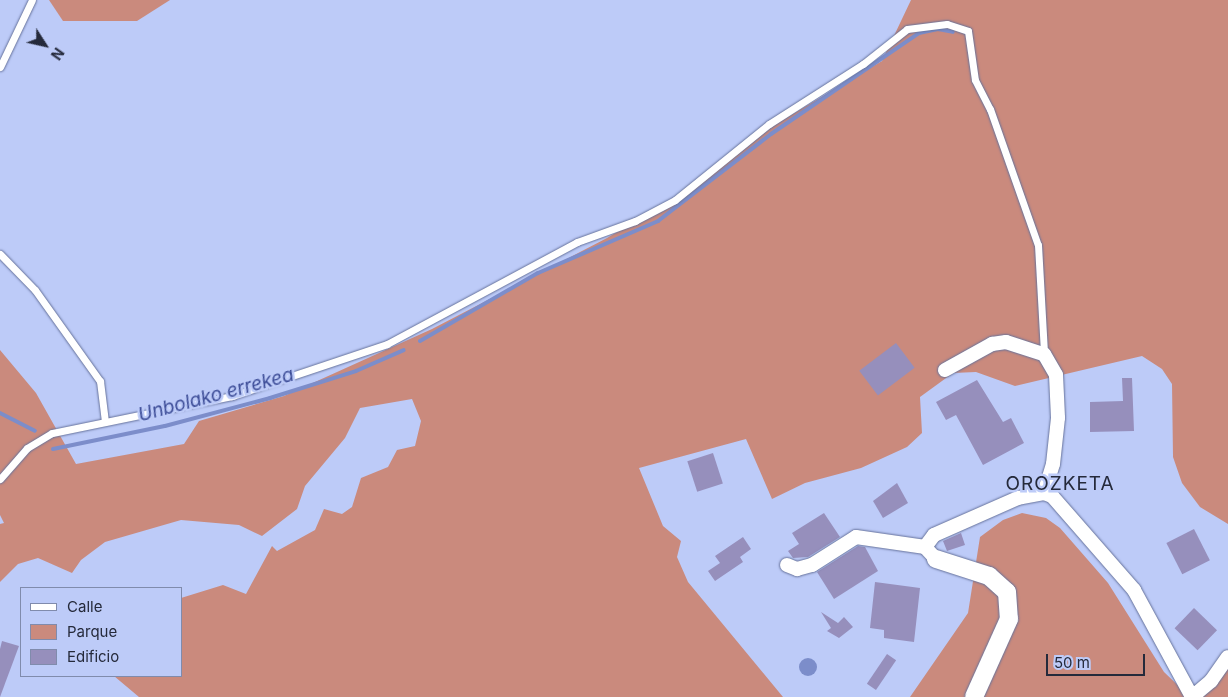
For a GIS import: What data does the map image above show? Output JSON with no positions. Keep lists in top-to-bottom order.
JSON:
{
  "districts": ["OROZKETA"],
  "water": ["Unbolako errekea"],
  "legend": ["Calle", "Parque", "Edificio"],
  "scale_bar": "50 m",
  "north": "bottom right"
}
